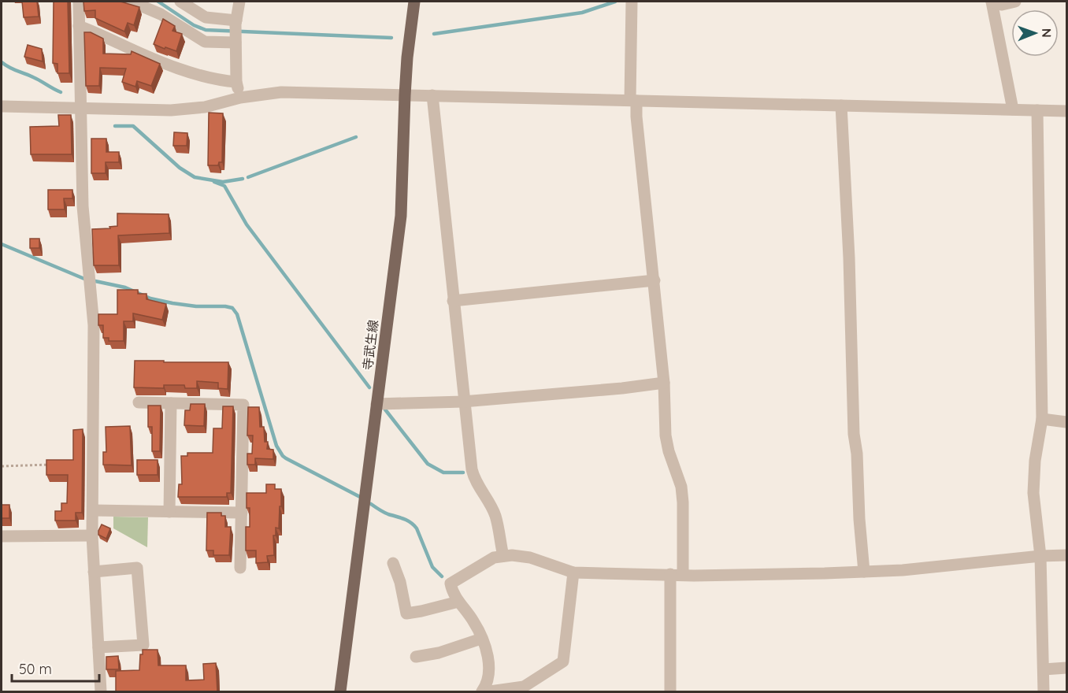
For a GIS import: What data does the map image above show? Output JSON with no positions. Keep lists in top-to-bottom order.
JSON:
{
  "streets": {
    "main road": ["寺武生線"]
  },
  "scale_bar": "50 m",
  "north": "right"
}
